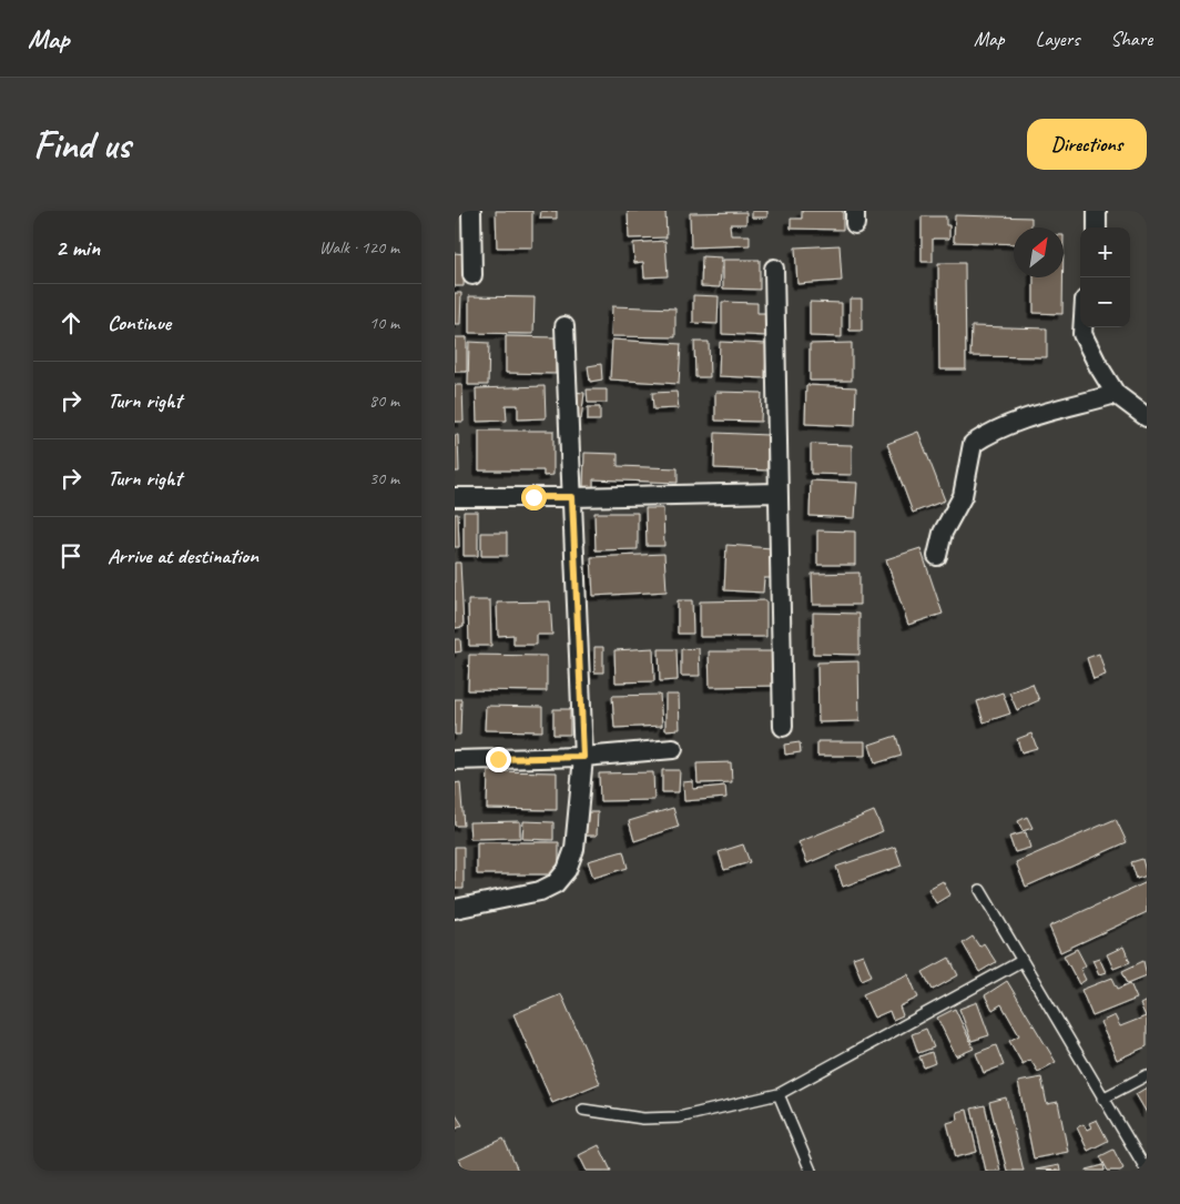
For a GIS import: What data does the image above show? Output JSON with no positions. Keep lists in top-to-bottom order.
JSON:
{
  "north": "top right",
  "page": {
    "header": "Map",
    "nav": ["Map", "Layers", "Share"],
    "buttons": "Directions",
    "title": "Find us",
    "heading": ["2 min", "Walk · 120 m"],
    "map_buttons": ["+", "−"],
    "list": [
      ["Continue", "10 m"],
      ["Turn right", "80 m"],
      ["Turn right", "30 m"],
      "Arrive at destination"
    ]
  }
}
